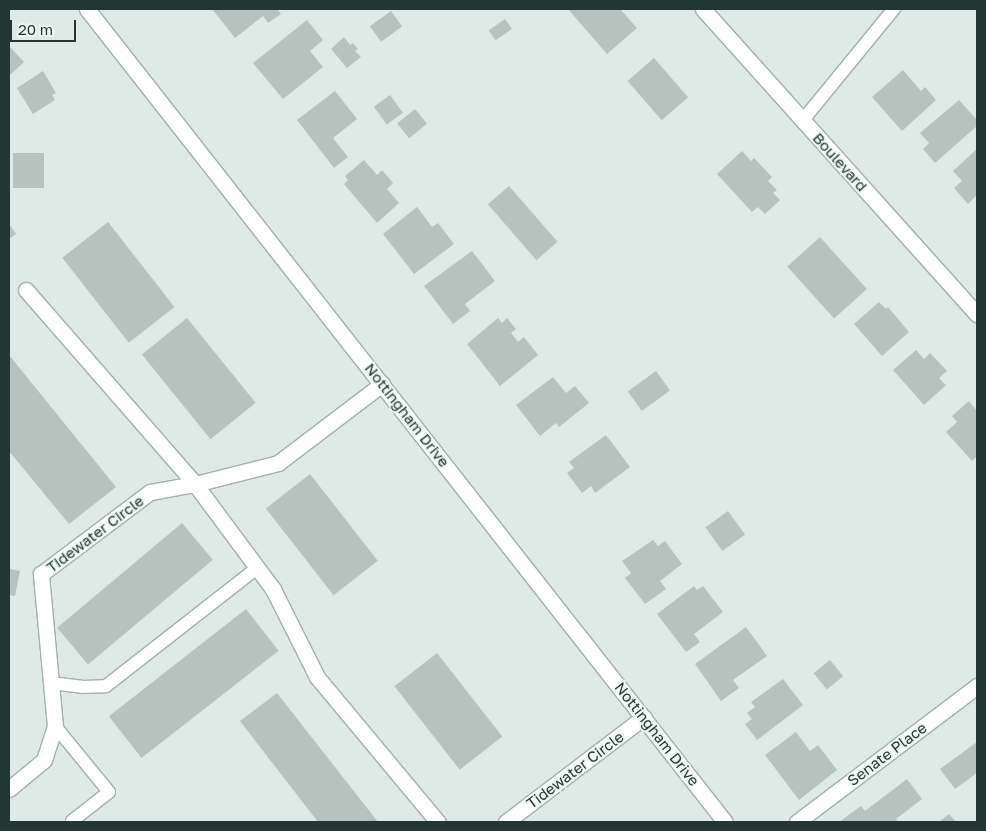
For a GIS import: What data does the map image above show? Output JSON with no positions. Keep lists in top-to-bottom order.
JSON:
{
  "streets": {
    "street": [
      "Boulevard",
      "Nottingham Drive",
      "Tidewater Circle",
      "Senate Place"
    ]
  },
  "crossings": [
    ["Nottingham Drive", "Tidewater Circle"]
  ],
  "scale_bar": "20 m"
}
